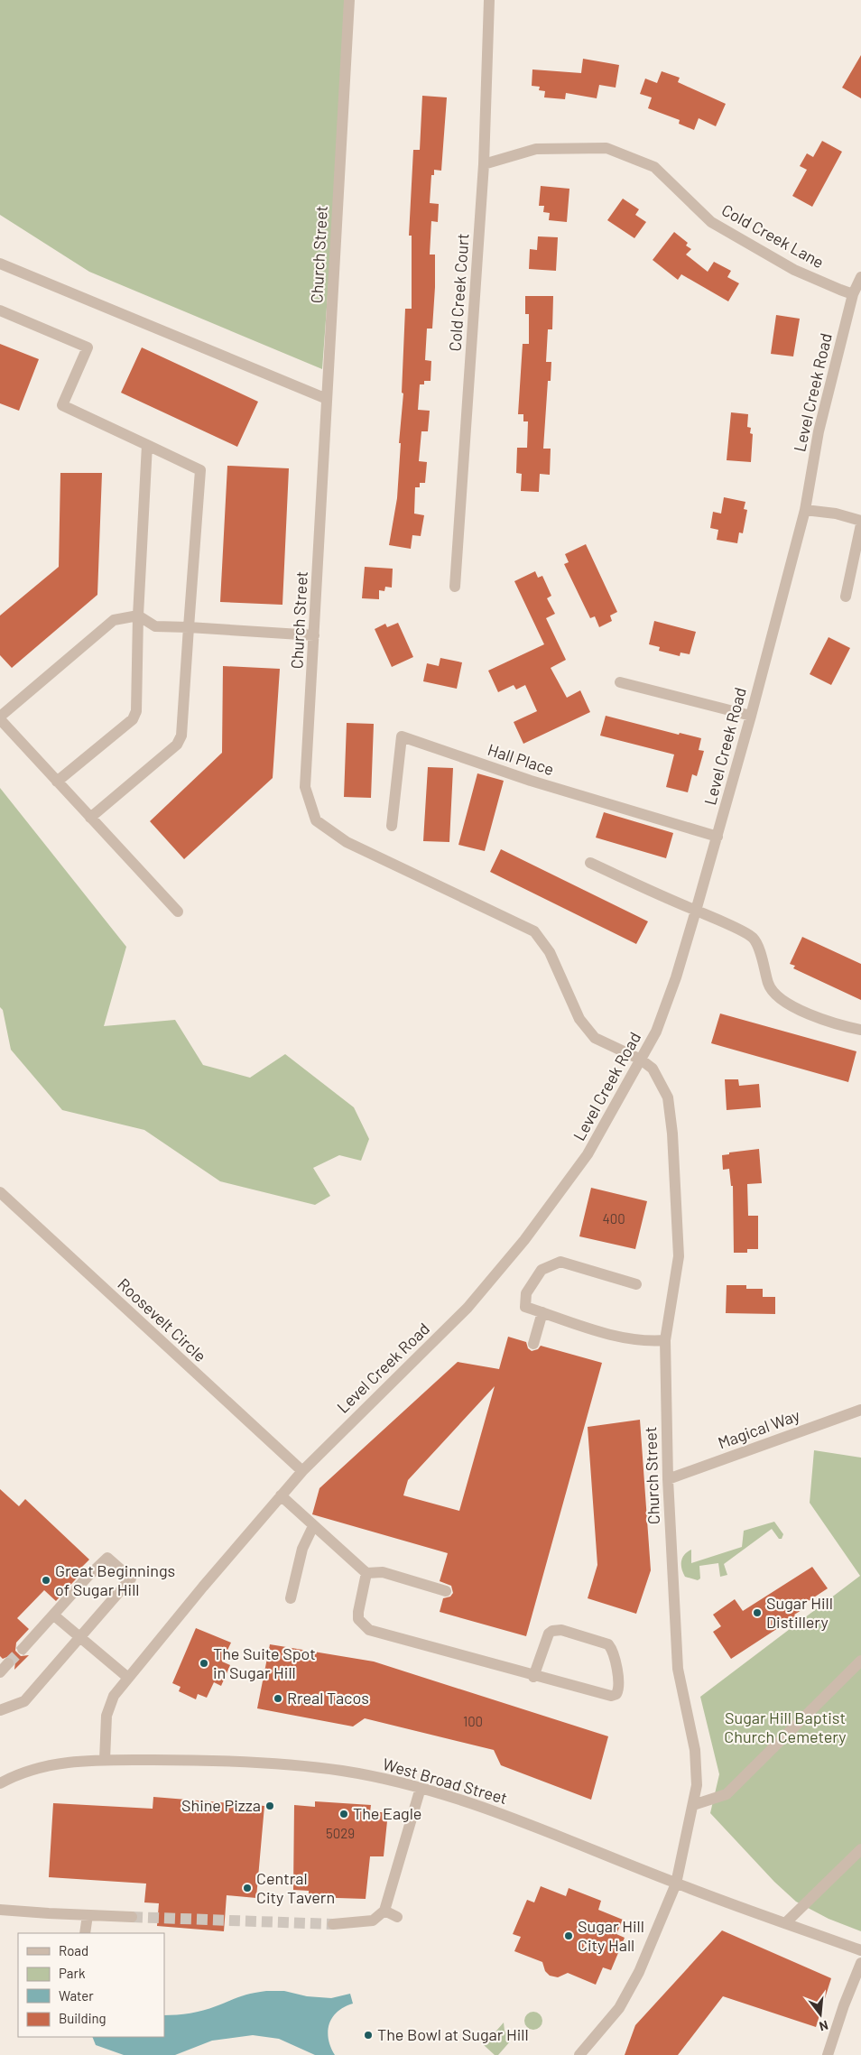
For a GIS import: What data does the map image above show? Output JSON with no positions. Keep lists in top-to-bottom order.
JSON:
{
  "streets": {
    "street": [
      "Cold Creek Lane",
      "Church Street",
      "Cold Creek Court",
      "Level Creek Road",
      "Hall Place",
      "Roosevelt Circle",
      "Magical Way",
      "West Broad Street"
    ]
  },
  "crossings": [
    ["Cold Creek Lane", "Cold Creek Court"],
    ["Cold Creek Lane", "Level Creek Road"],
    ["Church Street", "Level Creek Road"],
    ["Church Street", "Magical Way"],
    ["Church Street", "West Broad Street"],
    ["Level Creek Road", "Hall Place"],
    ["Level Creek Road", "Roosevelt Circle"],
    ["Level Creek Road", "West Broad Street"]
  ],
  "parks": ["Sugar Hill Baptist Church Cemetery"],
  "places": [
    "Great Beginnings of Sugar Hill",
    "Sugar Hill Distillery",
    "The Suite Spot in Sugar Hill",
    "Rreal Tacos",
    "Shine Pizza",
    "The Eagle",
    "Central City Tavern",
    "Sugar Hill City Hall",
    "The Bowl at Sugar Hill"
  ],
  "house_numbers": ["400", "100", "5029"],
  "legend": [
    "Road",
    "Park",
    "Water",
    "Building"
  ],
  "north": "bottom"
}
